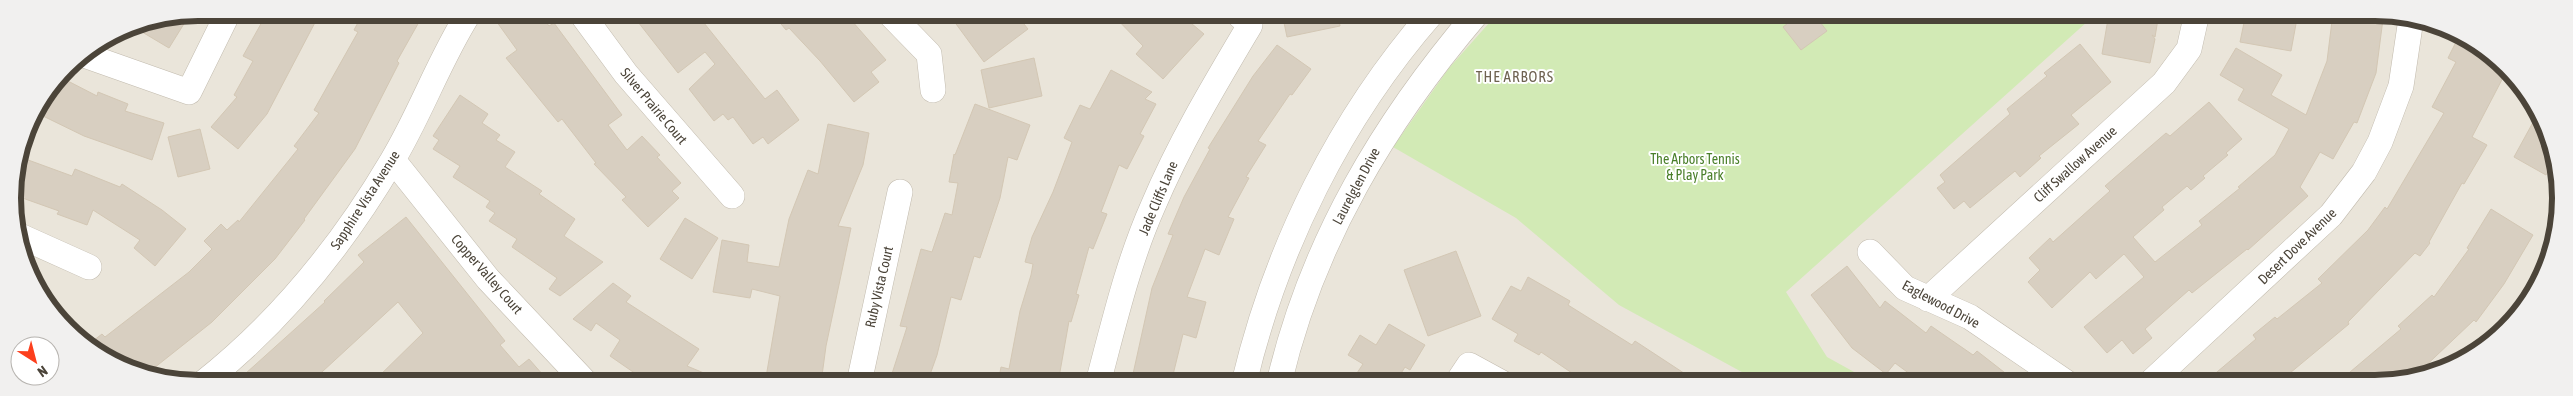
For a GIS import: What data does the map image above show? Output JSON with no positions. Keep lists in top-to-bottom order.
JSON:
{
  "streets": {
    "street": [
      "Silver Prairie Court",
      "Cliff Swallow Avenue",
      "Laurelglen Drive",
      "Jade Cliffs Lane",
      "Sapphire Vista Avenue",
      "Desert Dove Avenue",
      "Copper Valley Court",
      "Ruby Vista Court",
      "Eaglewood Drive"
    ]
  },
  "crossings": [
    ["Cliff Swallow Avenue", "Eaglewood Drive"],
    ["Sapphire Vista Avenue", "Copper Valley Court"]
  ],
  "districts": ["THE ARBORS"],
  "parks": ["The Arbors Tennis & Play Park"],
  "north": "bottom right"
}
